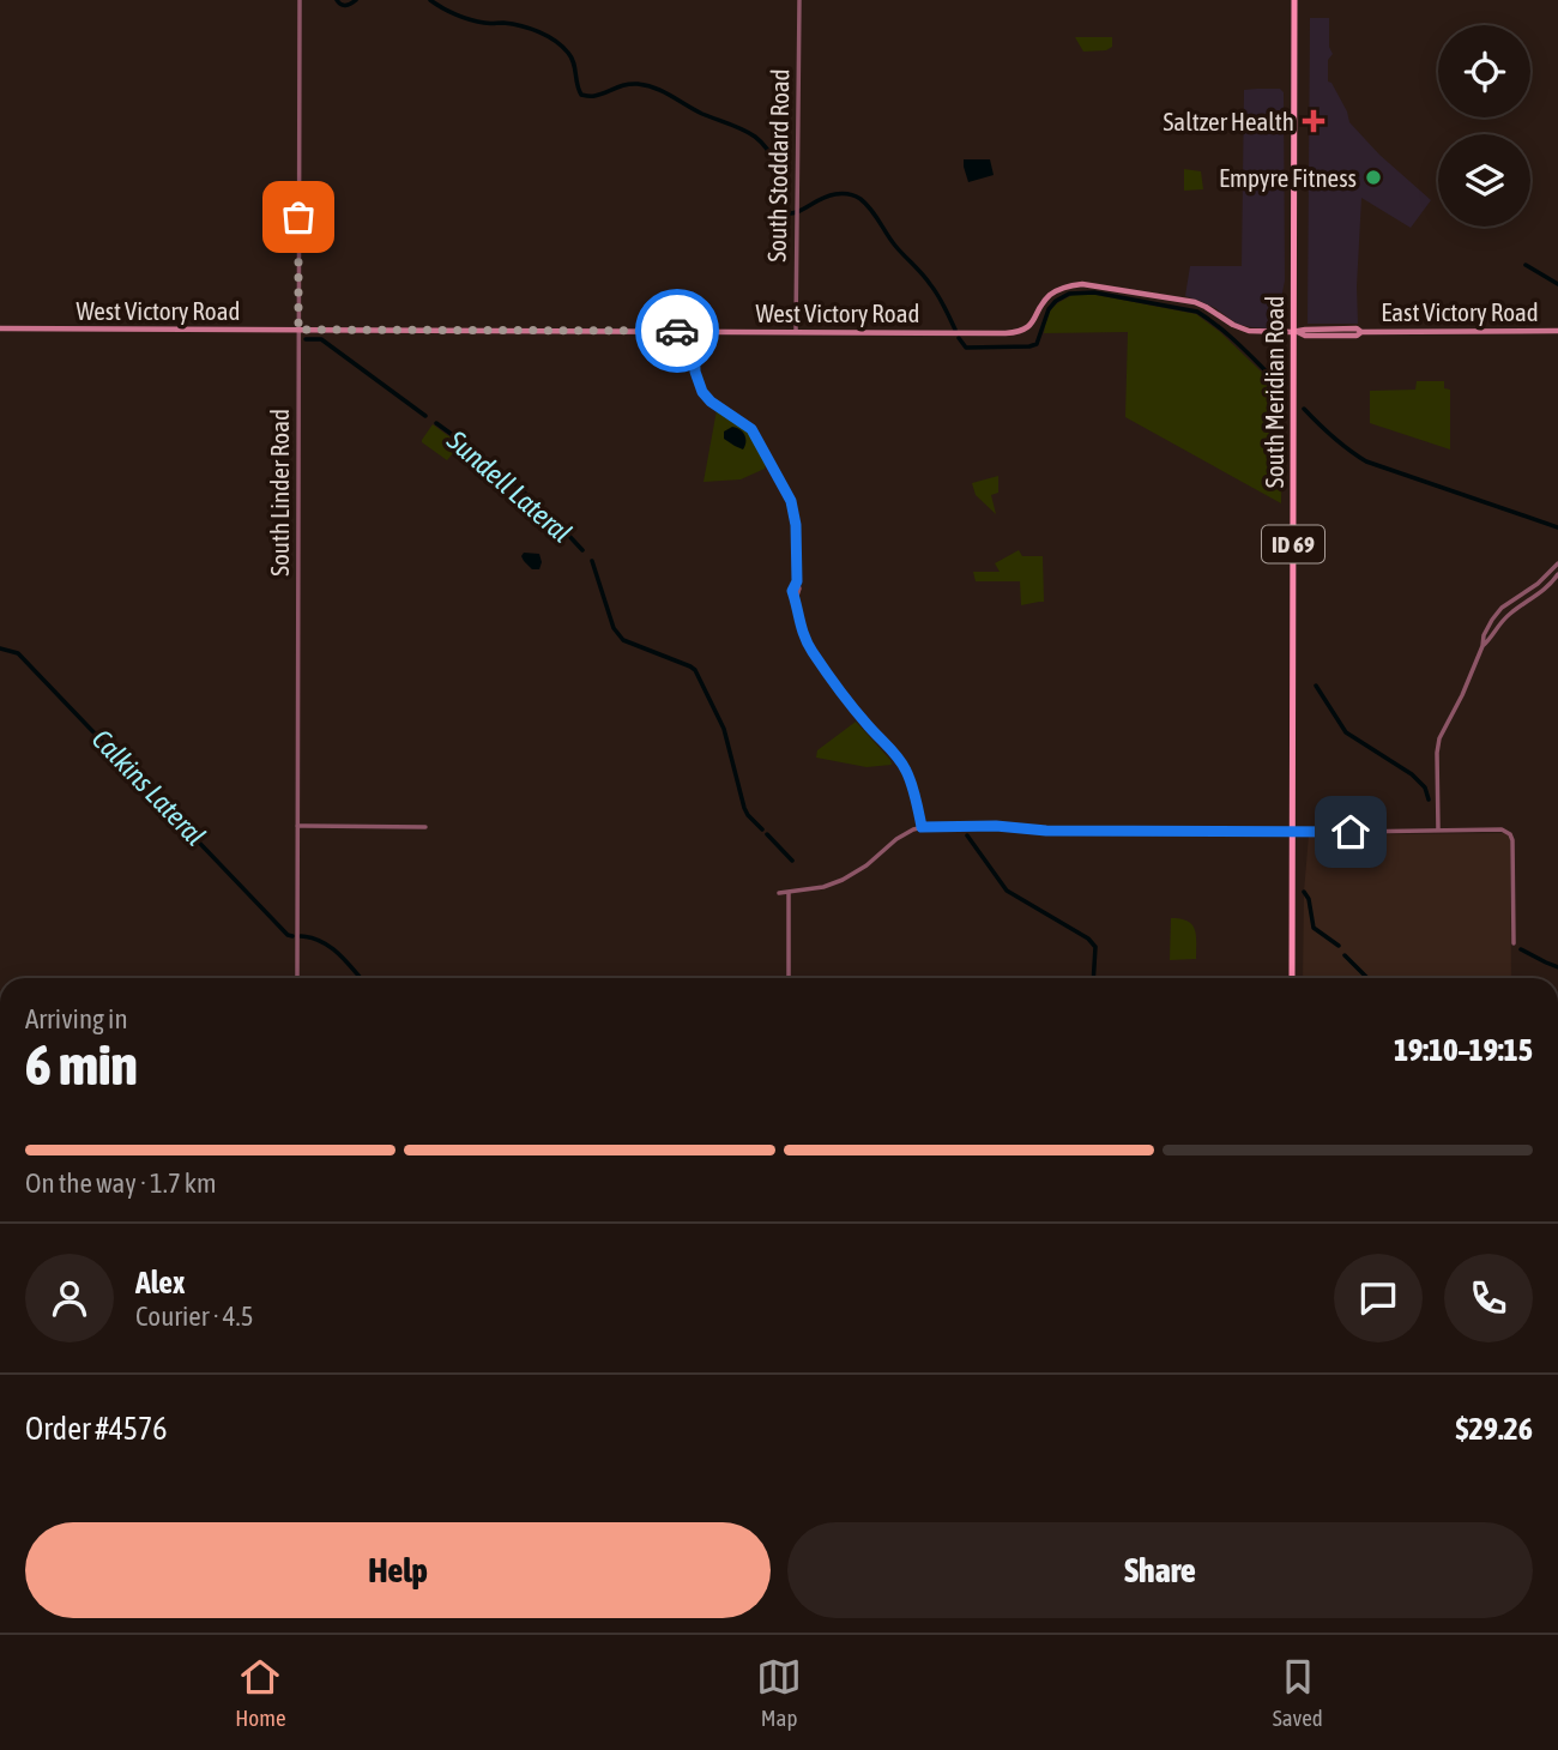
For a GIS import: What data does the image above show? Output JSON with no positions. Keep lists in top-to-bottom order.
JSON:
{
  "streets": {
    "main road": [
      "West Victory Road",
      "East Victory Road",
      "South Meridian Road",
      "ID 69"
    ],
    "street": ["South Stoddard Road", "South Linder Road"]
  },
  "crossings": [
    ["South Stoddard Road", "West Victory Road"],
    ["West Victory Road", "East Victory Road"],
    ["West Victory Road", "South Meridian Road"],
    ["West Victory Road", "South Linder Road"],
    ["East Victory Road", "South Meridian Road"]
  ],
  "water": ["Sundell Lateral", "Calkins Lateral"],
  "places": {
    "health": ["Saltzer Health"],
    "other": ["Empyre Fitness"]
  },
  "page": {
    "heading": ["6 min", "Arriving in", "19:10–19:15"],
    "panel": [
      "Alex",
      "Courier · 4.5",
      "Order #4576",
      "$29.26"
    ],
    "bar": "On the way · 1.7 km",
    "buttons": ["Help", "Share"],
    "tabs": ["Home", "Map", "Saved"]
  }
}
